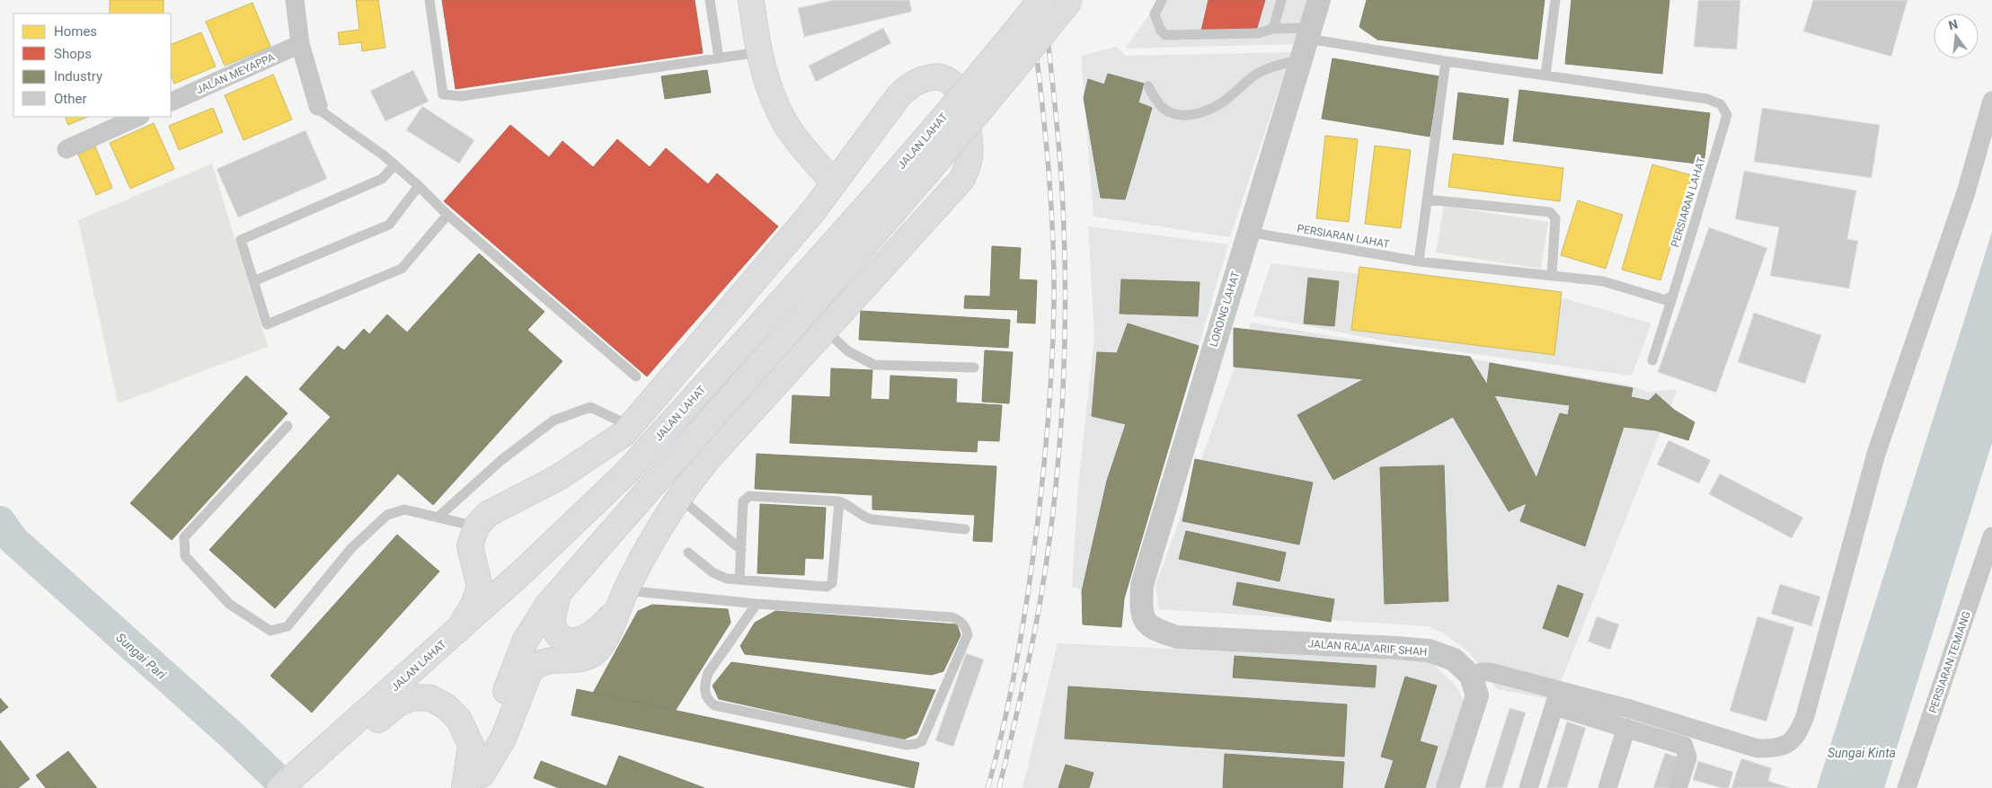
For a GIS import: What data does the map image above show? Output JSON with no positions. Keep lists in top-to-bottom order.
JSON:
{
  "streets": {
    "main road": ["JALAN LAHAT"],
    "street": [
      "JALAN MEYAPPA",
      "LORONG LAHAT",
      "JALAN RAJA ARIF SHAH",
      "PERSIARAN TEMIANG"
    ],
    "lane": ["PERSIARAN LAHAT"]
  },
  "crossings": [
    ["PERSIARAN LAHAT", "LORONG LAHAT"],
    ["LORONG LAHAT", "JALAN RAJA ARIF SHAH"]
  ],
  "water": ["Sungai Pari", "Sungai Kinta"],
  "legend": [
    "Homes",
    "Shops",
    "Industry",
    "Other"
  ],
  "north": "top"
}
